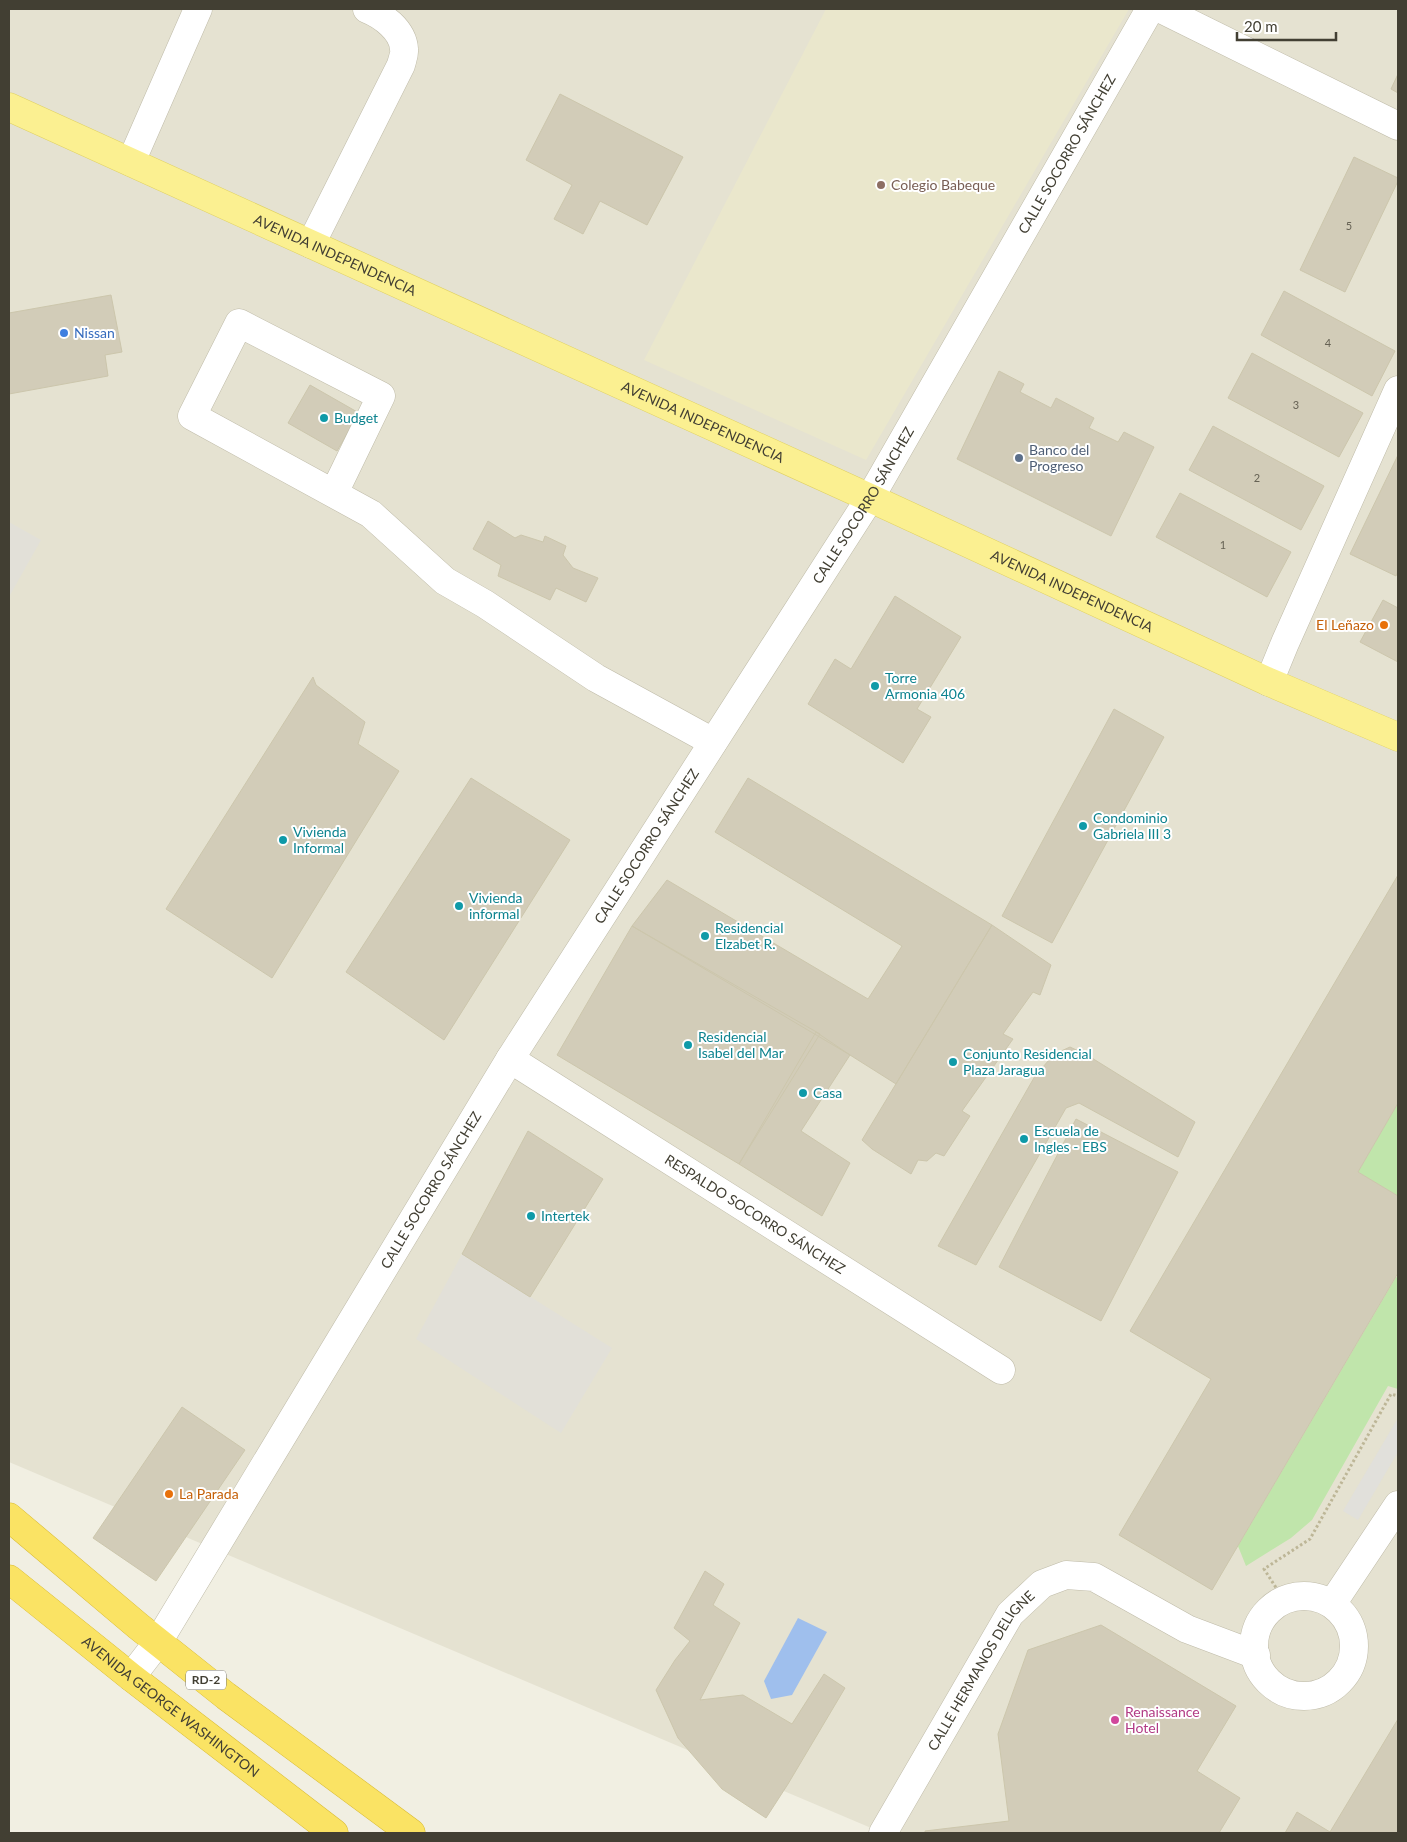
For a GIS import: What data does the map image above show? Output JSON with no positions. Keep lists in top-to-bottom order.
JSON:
{
  "streets": {
    "highway": ["RD-2", "AVENIDA GEORGE WASHINGTON"],
    "main road": ["AVENIDA INDEPENDENCIA"],
    "street": ["CALLE SOCORRO SÁNCHEZ", "RESPALDO SOCORRO SÁNCHEZ", "CALLE HERMANOS DELIGNE"]
  },
  "crossings": [
    ["CALLE SOCORRO SÁNCHEZ", "AVENIDA INDEPENDENCIA"],
    ["CALLE SOCORRO SÁNCHEZ", "RESPALDO SOCORRO SÁNCHEZ"],
    ["CALLE SOCORRO SÁNCHEZ", "RD-2"],
    ["CALLE SOCORRO SÁNCHEZ", "AVENIDA GEORGE WASHINGTON"]
  ],
  "places": [
    "Colegio Babeque",
    "Nissan",
    "Budget",
    "Banco del Progreso",
    "El Leñazo",
    "Torre Armonia 406",
    "Condominio Gabriela III 3",
    "Vivienda Informal",
    "Vivienda informal",
    "Residencial Elzabet R.",
    "Residencial Isabel del Mar",
    "Conjunto Residencial Plaza Jaragua",
    "Casa",
    "Escuela de Ingles - EBS",
    "Intertek",
    "La Parada",
    "Renaissance Hotel"
  ],
  "house_numbers": [
    "5",
    "4",
    "3",
    "2",
    "1"
  ],
  "scale_bar": "20 m"
}
